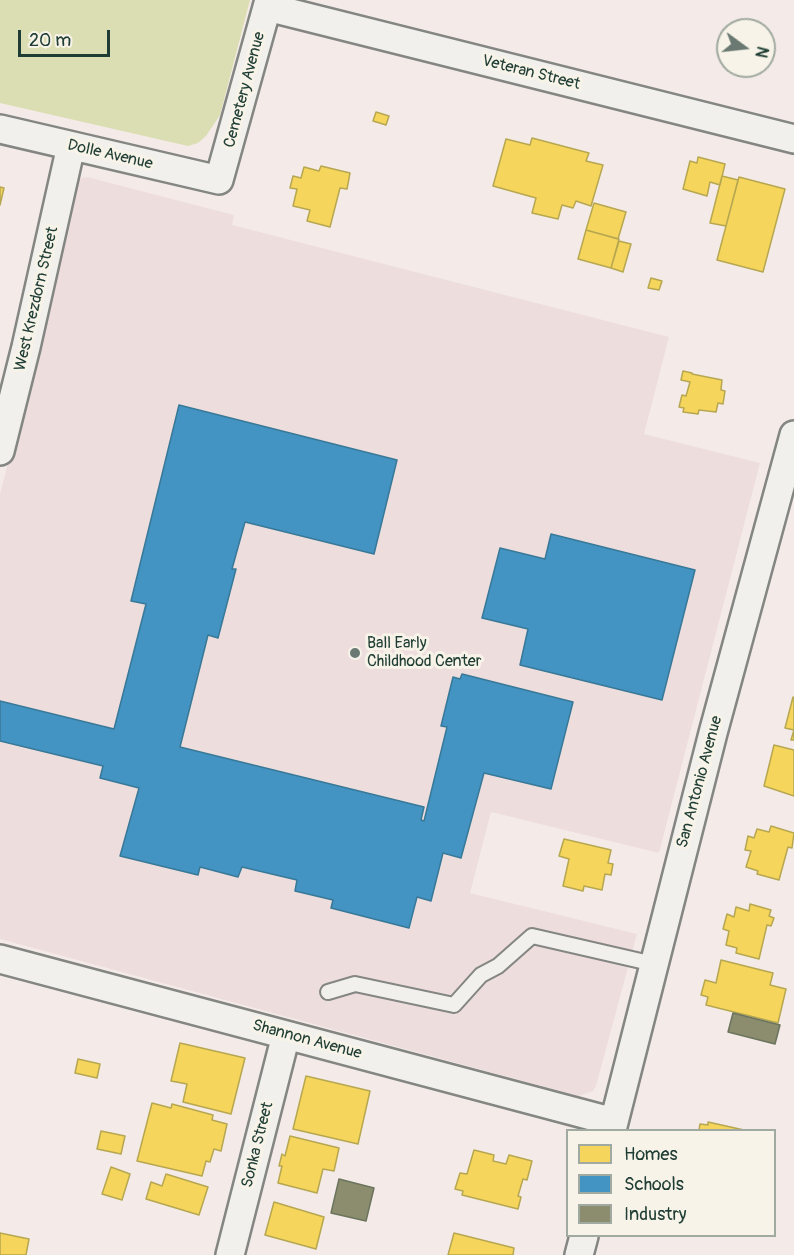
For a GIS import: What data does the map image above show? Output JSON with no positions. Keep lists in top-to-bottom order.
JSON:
{
  "streets": {
    "street": [
      "Veteran Street",
      "Cemetery Avenue",
      "Dolle Avenue",
      "West Krezdorn Street",
      "San Antonio Avenue",
      "Shannon Avenue",
      "Sonka Street"
    ]
  },
  "crossings": [
    ["Veteran Street", "Cemetery Avenue"],
    ["Cemetery Avenue", "Dolle Avenue"],
    ["Dolle Avenue", "West Krezdorn Street"],
    ["San Antonio Avenue", "Shannon Avenue"],
    ["Shannon Avenue", "Sonka Street"]
  ],
  "places": ["Ball Early Childhood Center"],
  "legend": ["Homes", "Schools", "Industry"],
  "scale_bar": "20 m",
  "north": "right"
}
